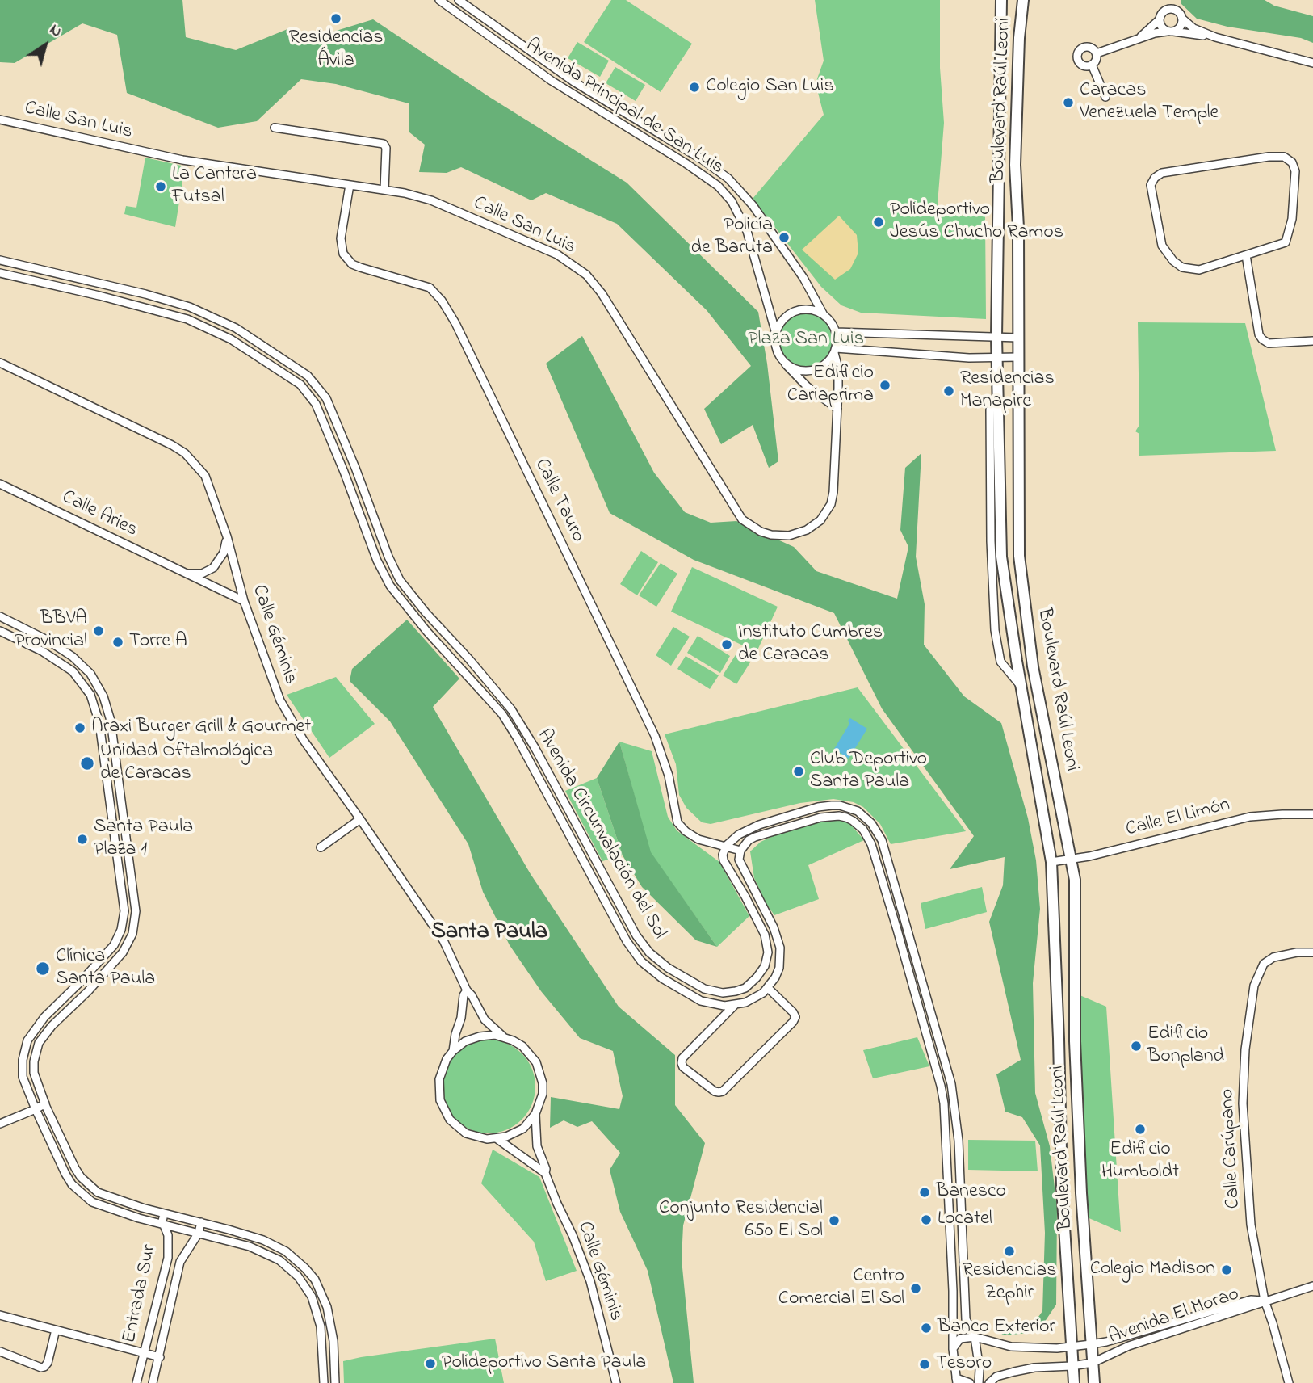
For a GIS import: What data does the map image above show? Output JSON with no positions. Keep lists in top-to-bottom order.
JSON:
{
  "streets": {
    "main road": ["Boulevard Raúl Leoni"],
    "street": [
      "Avenida Principal de San Luis",
      "Calle San Luis",
      "Calle Tauro",
      "Calle Aries",
      "Calle Géminis",
      "Calle El Limón",
      "Avenida Circunvalación del Sol",
      "Calle Carúpano",
      "Entrada Sur",
      "Avenida El Morao"
    ]
  },
  "crossings": [
    ["Boulevard Raúl Leoni", "Calle El Limón"],
    ["Boulevard Raúl Leoni", "Avenida El Morao"],
    ["Avenida Principal de San Luis", "Calle San Luis"],
    ["Calle San Luis", "Calle Tauro"],
    ["Calle Tauro", "Avenida Circunvalación del Sol"],
    ["Calle Aries", "Calle Géminis"],
    ["Calle Carúpano", "Avenida El Morao"]
  ],
  "districts": ["Santa Paula"],
  "parks": ["Plaza San Luis"],
  "places": [
    "Residencias Ávila",
    "Colegio San Luis",
    "Caracas Venezuela Temple",
    "La Cantera Futsal",
    "Polideportivo Jesús Chucho Ramos",
    "Policía de Baruta",
    "Edificio Cariaprima",
    "Residencias Manapire",
    "BBVA Provincial",
    "Torre A",
    "Instituto Cumbres de Caracas",
    "Araxi Burger Grill & Gourmet",
    "Unidad Oftalmológica de Caracas",
    "Club Deportivo Santa Paula",
    "Santa Paula Plaza 1",
    "Clínica Santa Paula",
    "Edificio Bonpland",
    "Edificio Humboldt",
    "Banesco",
    "Locatel",
    "Conjunto Residencial 650 El Sol",
    "Residencias Zephir",
    "Colegio Madison",
    "Centro Comercial El Sol",
    "Banco Exterior",
    "Polideportivo Santa Paula",
    "Tesoro"
  ],
  "north": "top right"
}
